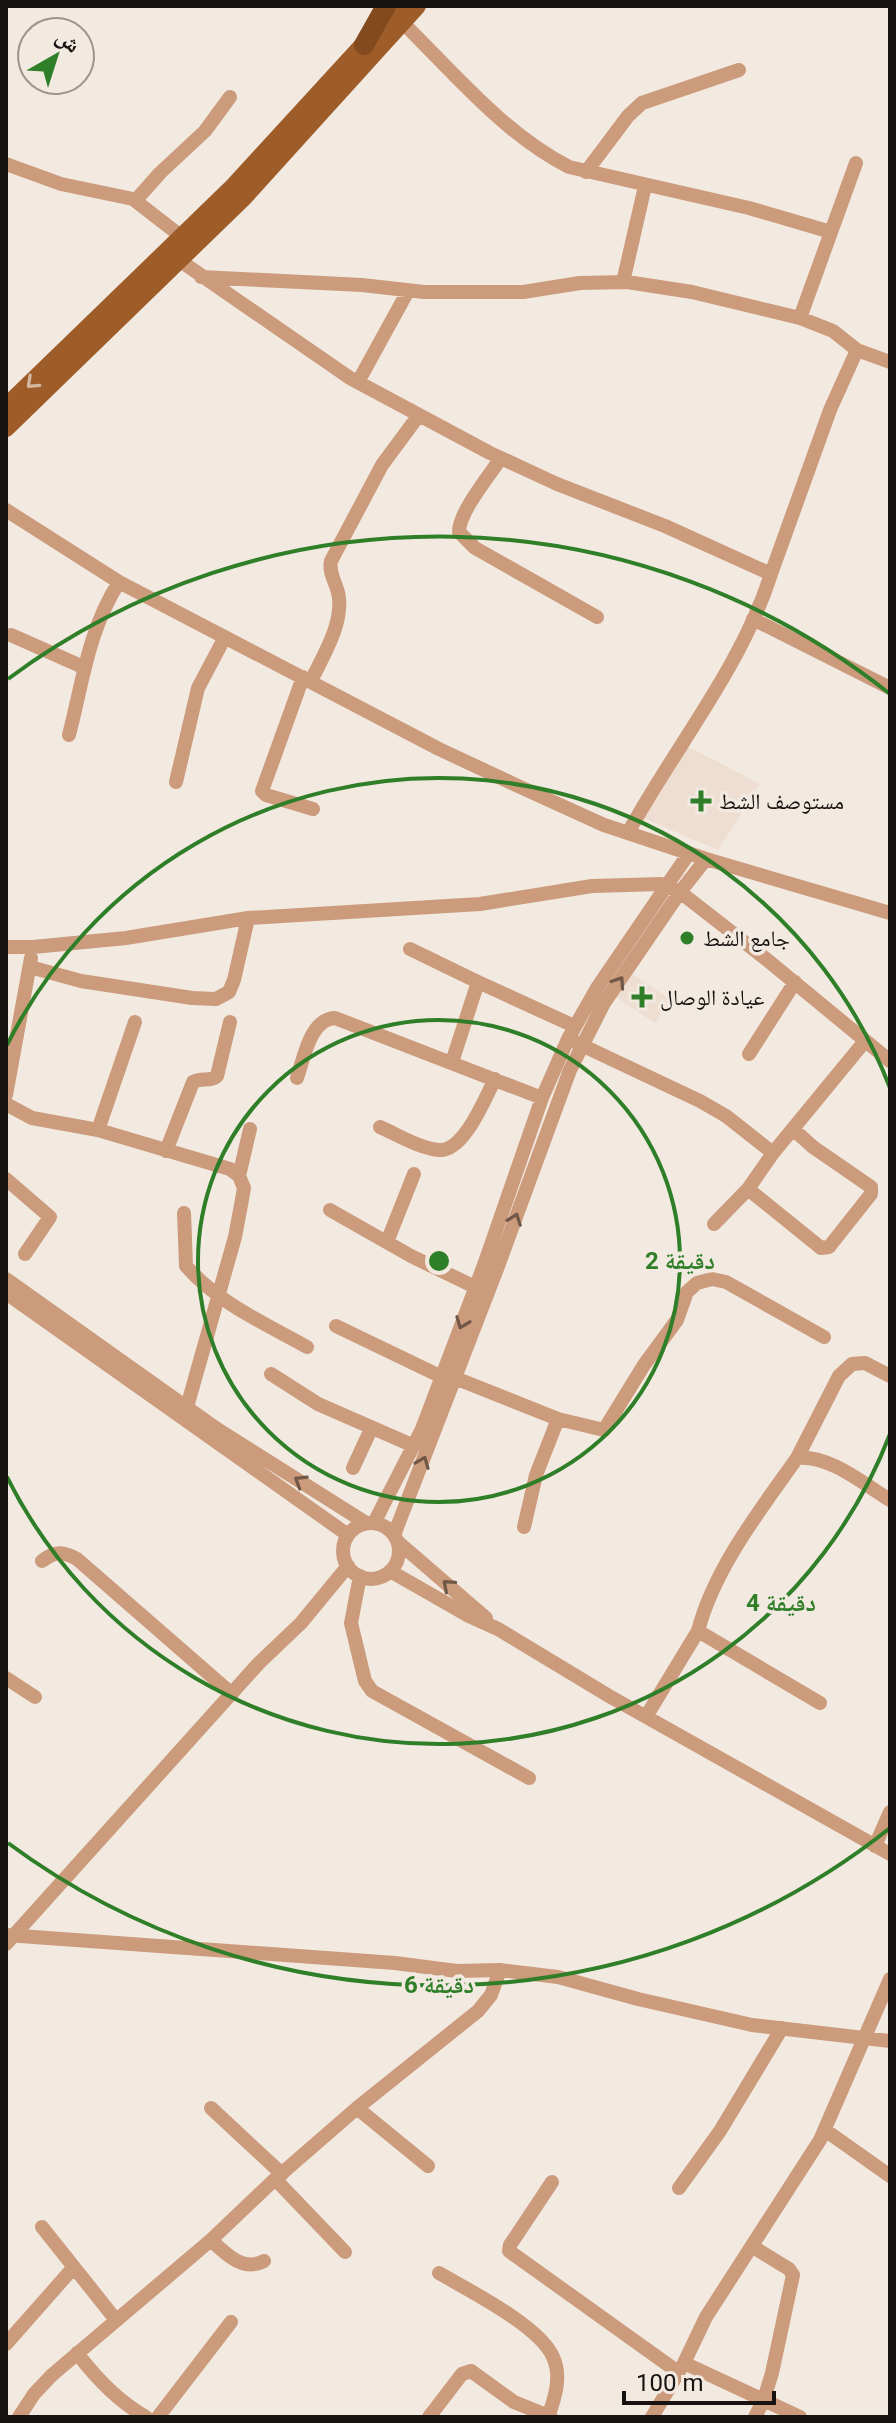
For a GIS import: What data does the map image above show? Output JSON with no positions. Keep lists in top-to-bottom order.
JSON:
{
  "places": {
    "health": ["مستوصف الشط", "عيادة الوصال"],
    "other": ["جامع الشط"]
  },
  "scale_bar": "100 m",
  "north": "top right",
  "rings": ["2 دقيقة", "4 دقيقة", "6 دقيقة"]
}
